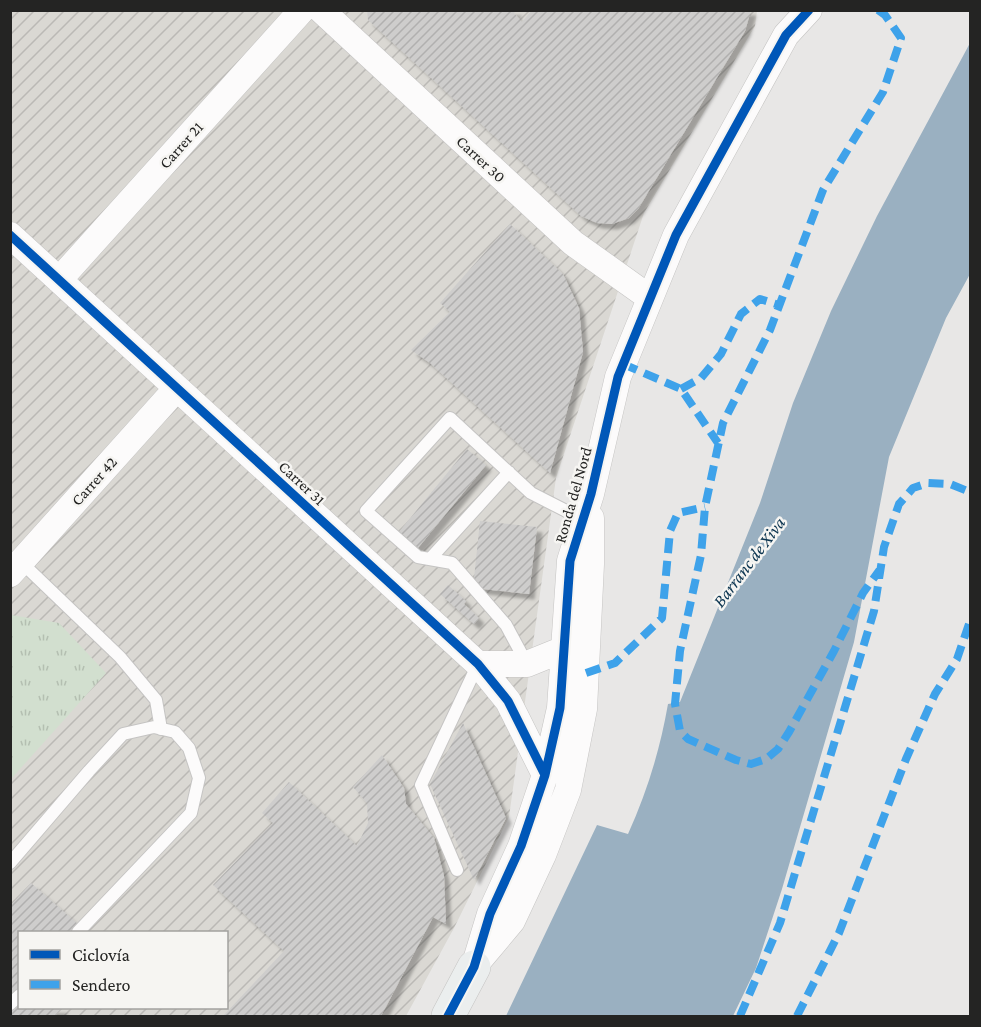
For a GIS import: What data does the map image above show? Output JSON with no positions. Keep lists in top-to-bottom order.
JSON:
{
  "streets": {
    "street": [
      "Carrer 21",
      "Carrer 30",
      "Carrer 42",
      "Carrer 31",
      "Ronda del Nord"
    ]
  },
  "crossings": [
    ["Carrer 21", "Carrer 31"],
    ["Carrer 30", "Ronda del Nord"],
    ["Carrer 42", "Carrer 31"],
    ["Carrer 31", "Ronda del Nord"]
  ],
  "water": ["Barranc de Xiva"],
  "legend": ["Ciclovía", "Sendero"]
}
